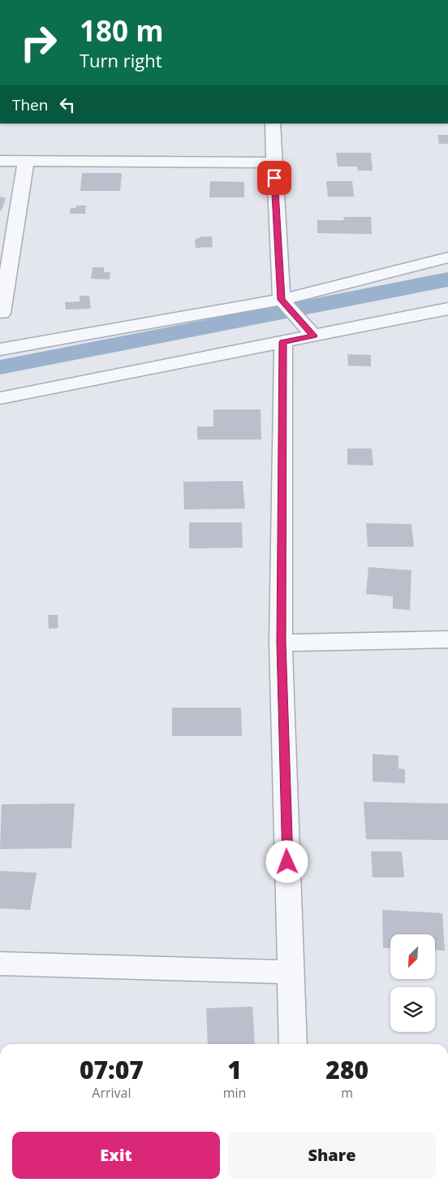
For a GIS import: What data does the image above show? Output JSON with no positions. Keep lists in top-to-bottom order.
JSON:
{
  "north": "bottom left",
  "page": {
    "turn": ["180 m", "Turn right"],
    "then": "Then",
    "eta": [
      "07:07",
      "Arrival",
      "1",
      "min",
      "280",
      "m"
    ],
    "buttons": ["Exit", "Share"]
  }
}
